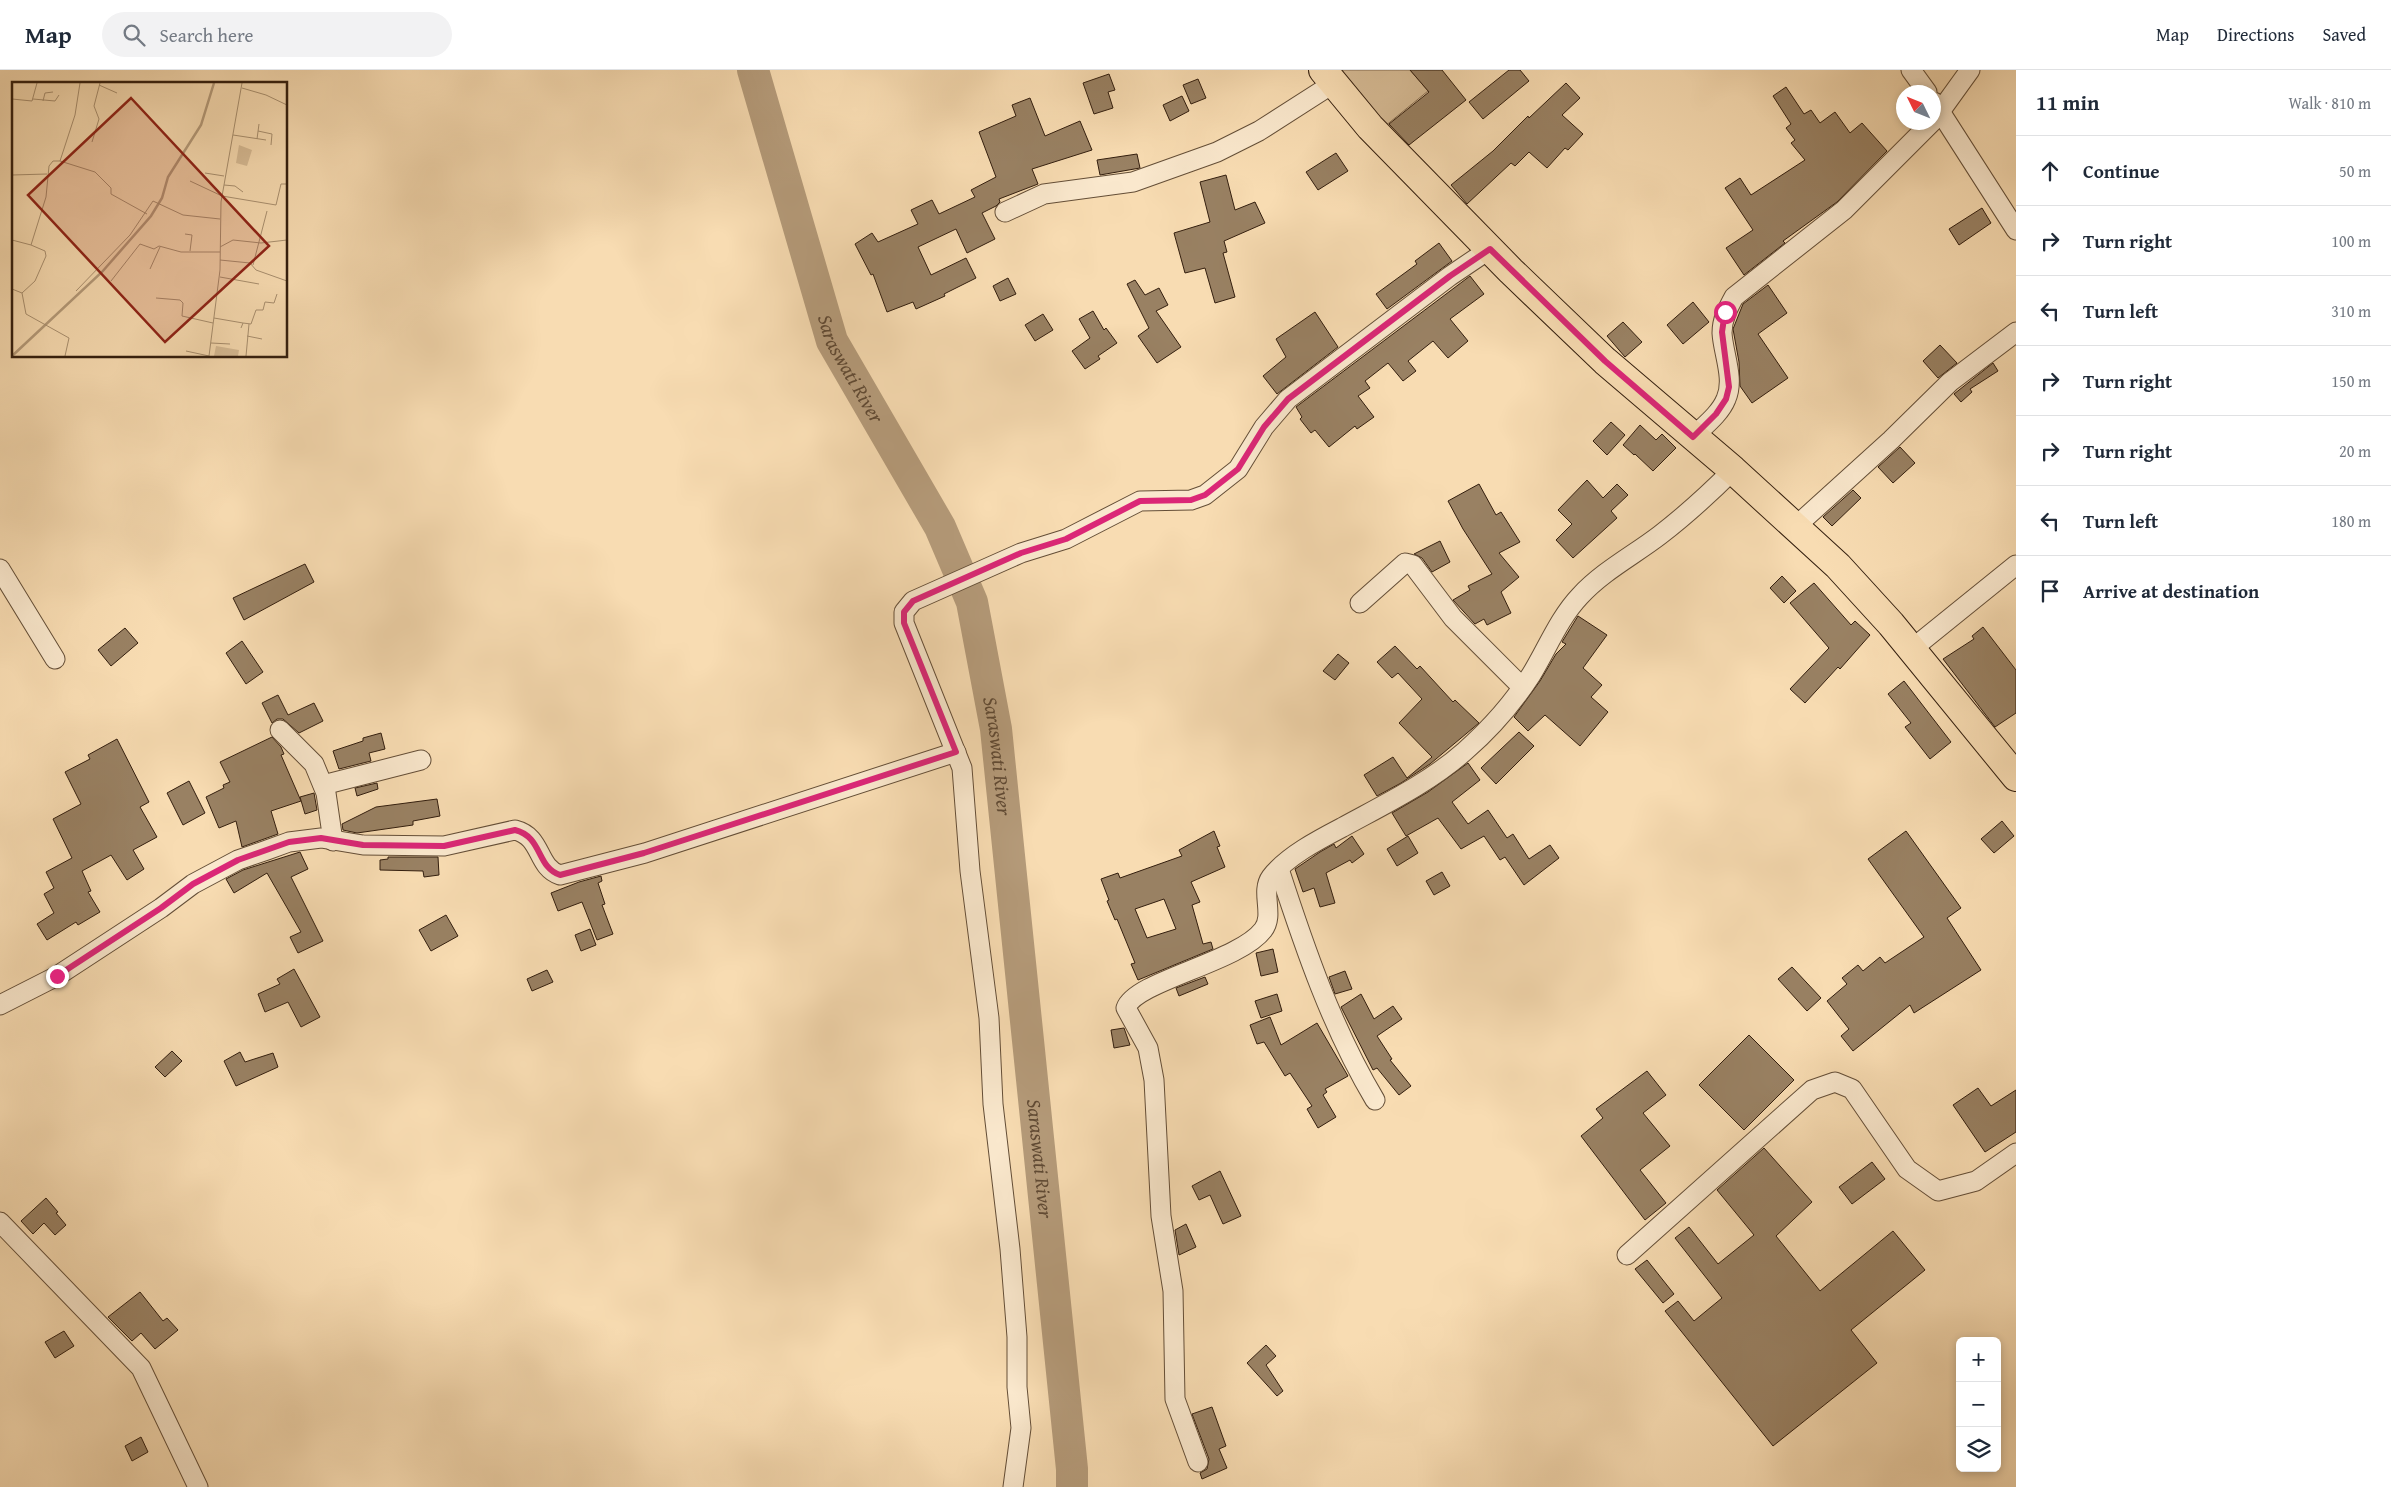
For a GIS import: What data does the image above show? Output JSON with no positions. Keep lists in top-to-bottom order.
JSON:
{
  "water": ["Saraswati River"],
  "north": "top left",
  "page": {
    "header": "Map",
    "search": "Search here",
    "nav": ["Map", "Directions", "Saved"],
    "heading": ["11 min", "Walk · 810 m"],
    "list": [
      ["Continue", "50 m"],
      ["Turn right", "100 m"],
      ["Turn left", "310 m"],
      ["Turn right", "150 m"],
      ["Turn right", "20 m"],
      ["Turn left", "180 m"],
      "Arrive at destination"
    ],
    "map_buttons": ["+", "−"]
  }
}
